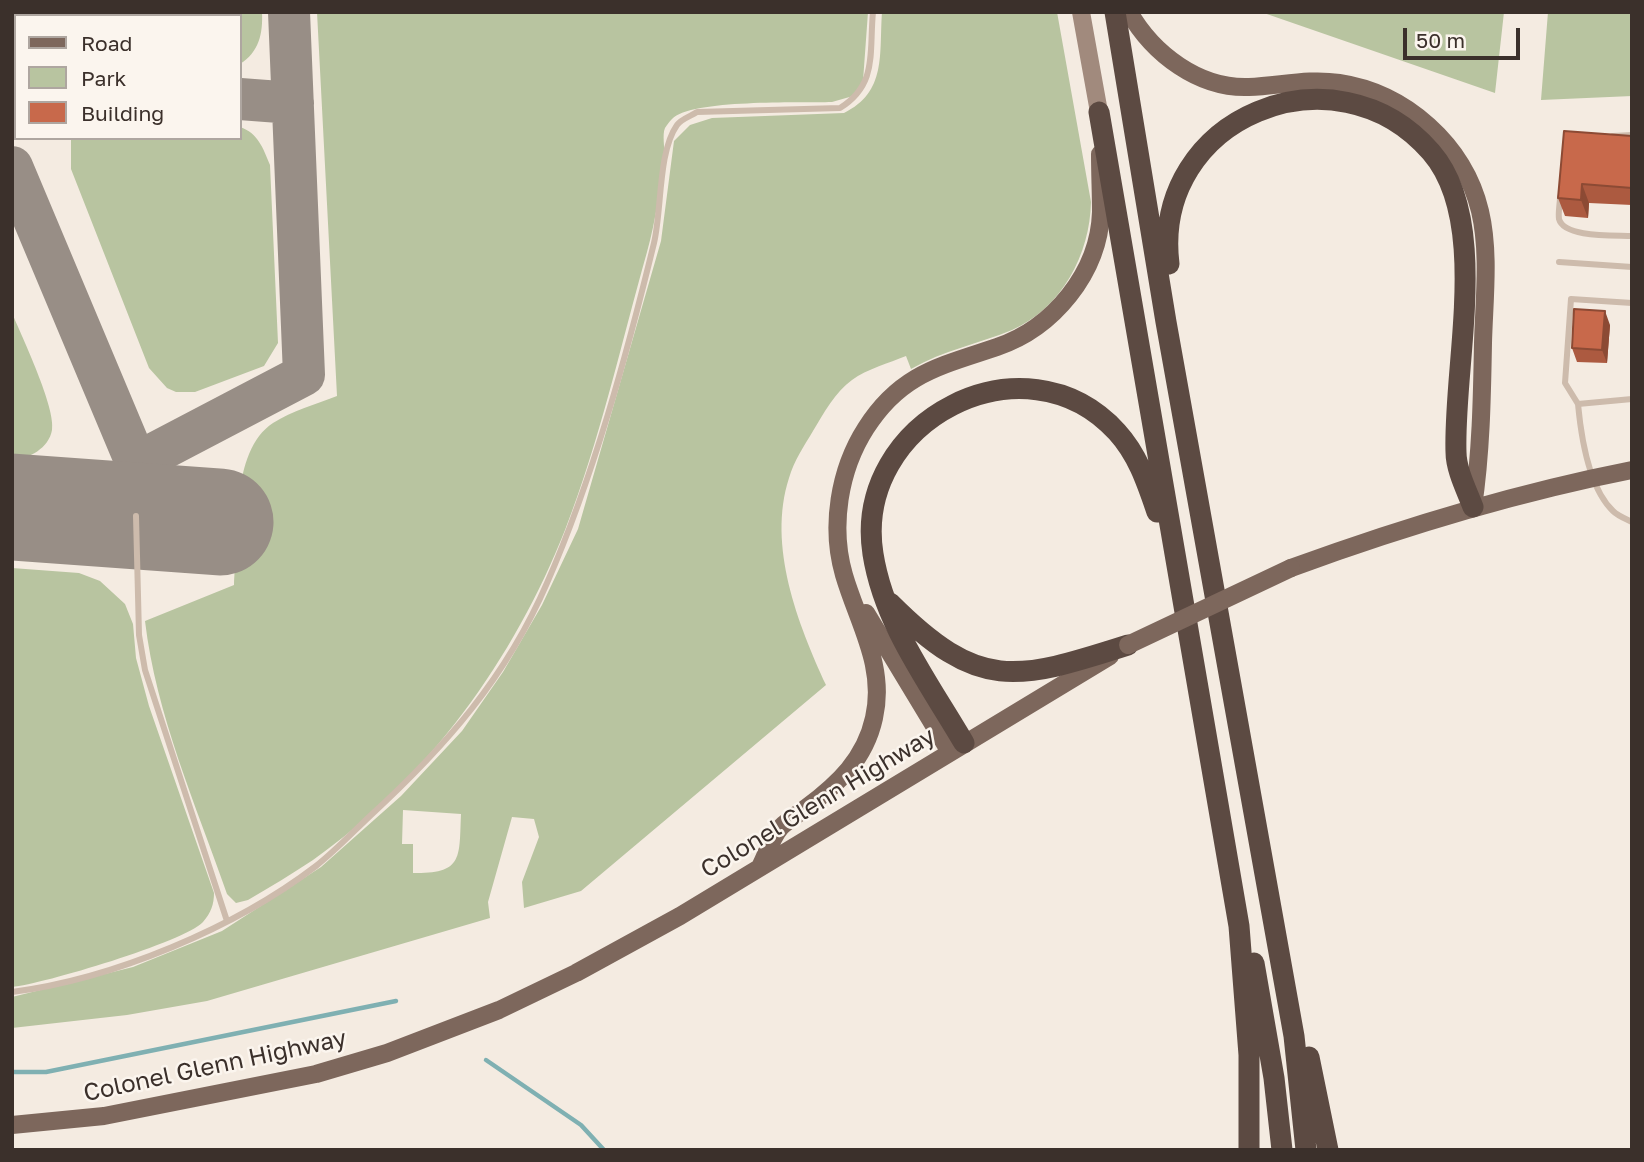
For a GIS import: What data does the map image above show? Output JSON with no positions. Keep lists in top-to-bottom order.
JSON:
{
  "streets": {
    "main road": ["Colonel Glenn Highway"]
  },
  "legend": ["Road", "Park", "Building"],
  "scale_bar": "50 m"
}
